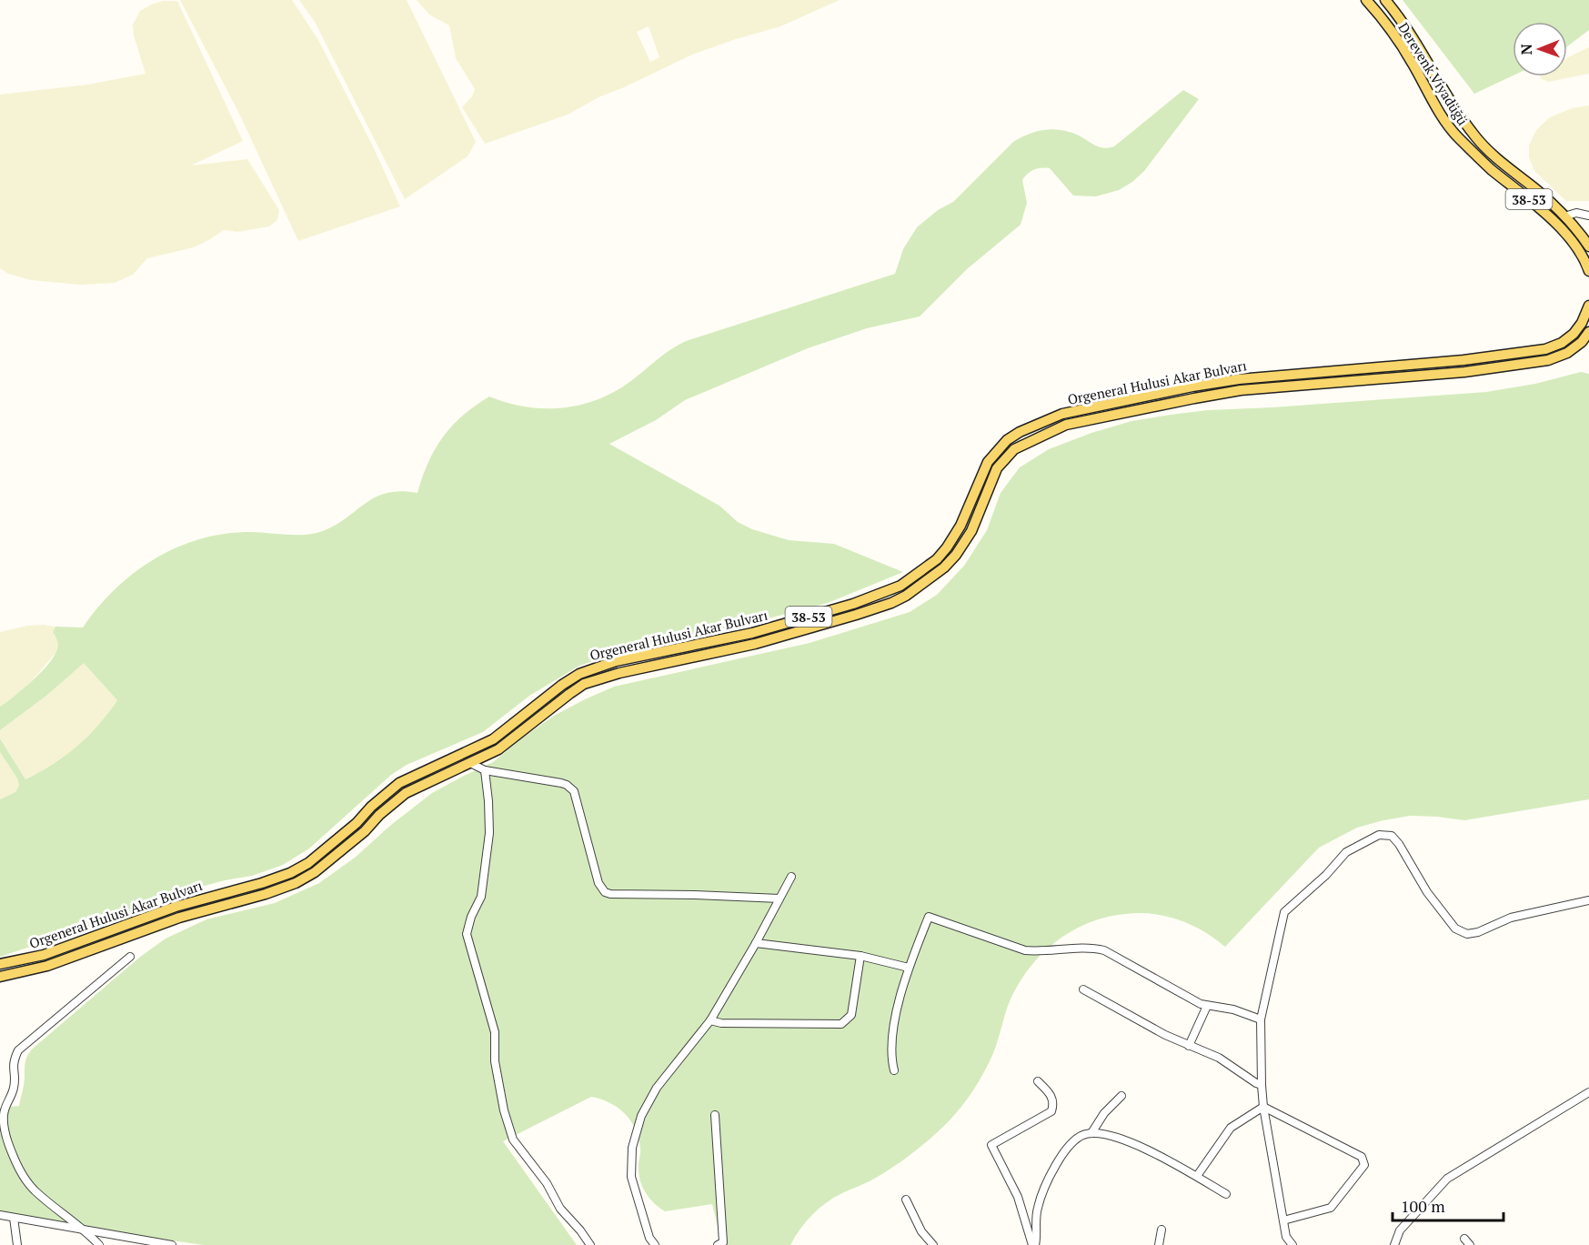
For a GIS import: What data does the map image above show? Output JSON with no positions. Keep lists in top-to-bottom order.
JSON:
{
  "streets": {
    "main road": ["Derevenk Viyadüğü", "38-53", "Orgeneral Hulusi Akar Bulvarı"]
  },
  "crossings": [
    ["Derevenk Viyadüğü", "38-53"]
  ],
  "scale_bar": "100 m",
  "north": "left"
}
